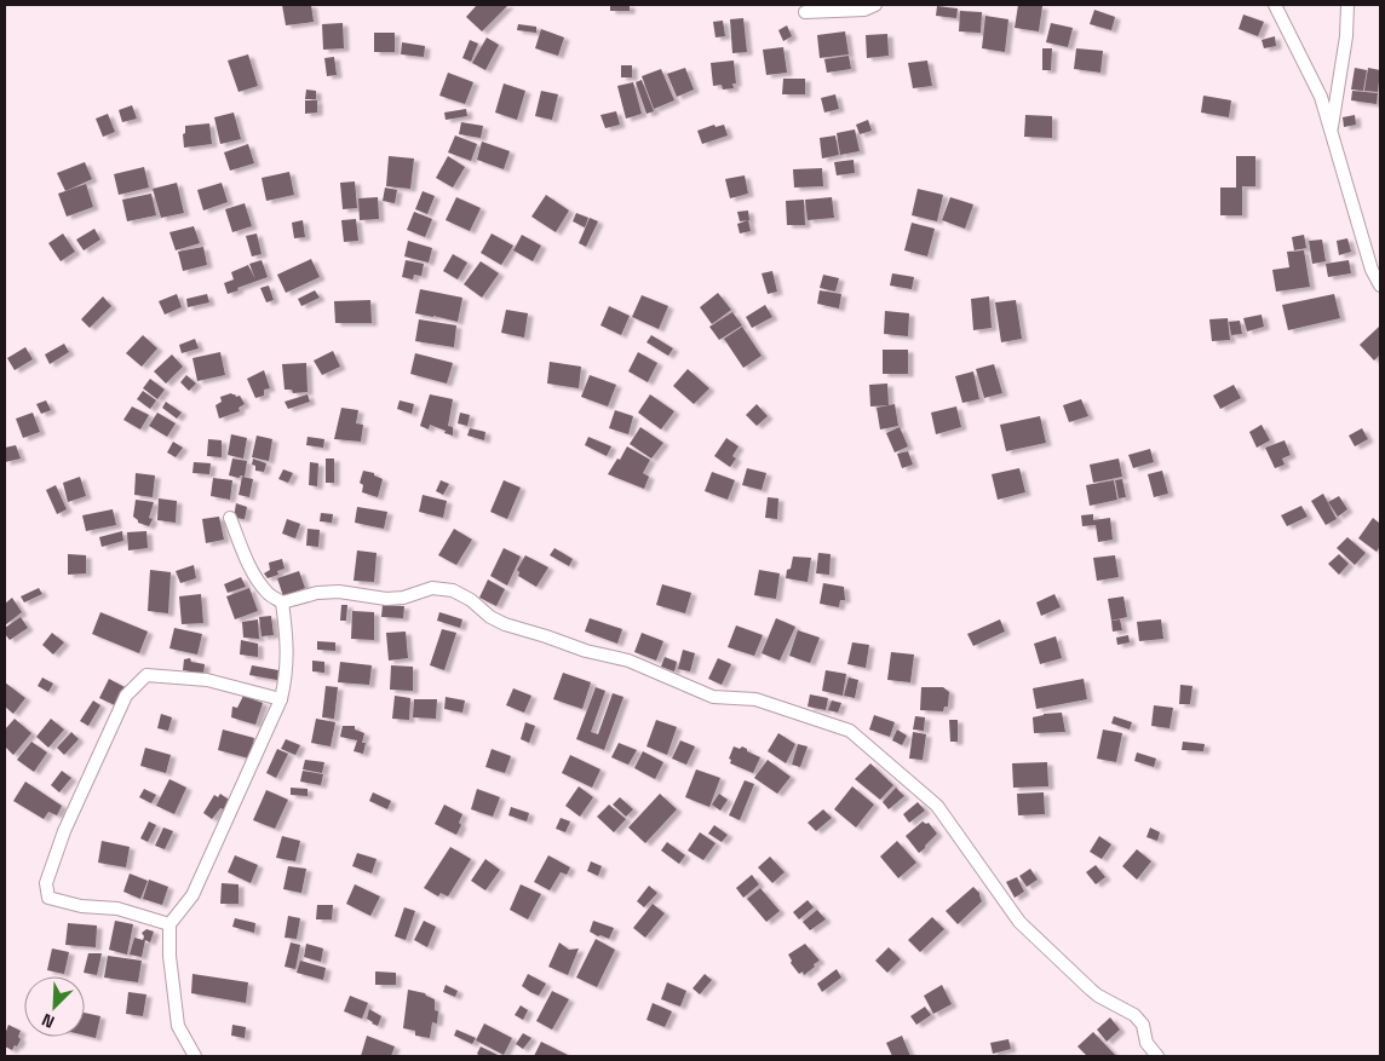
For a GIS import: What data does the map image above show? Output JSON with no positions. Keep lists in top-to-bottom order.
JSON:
{
  "north": "bottom left"
}
